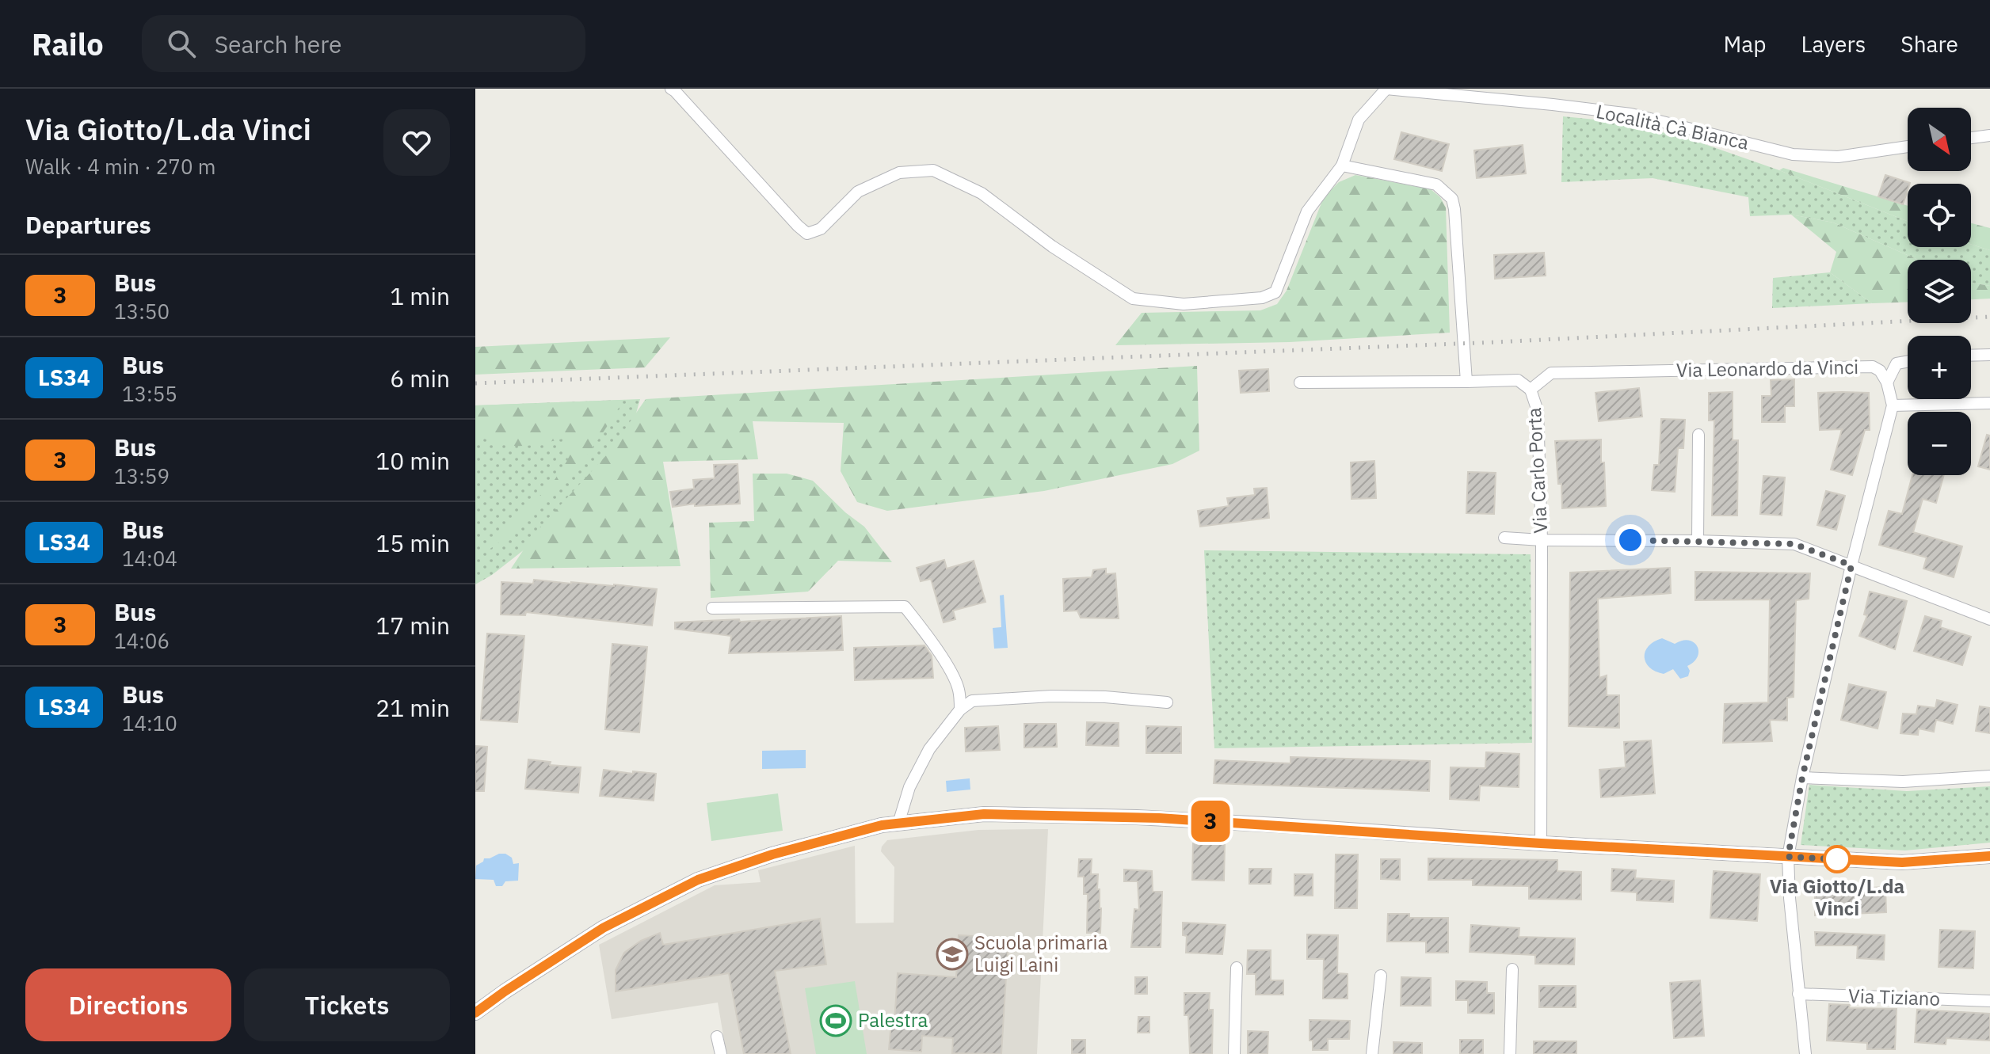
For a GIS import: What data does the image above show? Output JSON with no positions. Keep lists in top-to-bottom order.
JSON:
{
  "streets": {
    "street": [
      "Località Cà Bianca",
      "Via Leonardo da Vinci",
      "Via Carlo Porta",
      "Via Tiziano"
    ]
  },
  "crossings": [
    ["Via Leonardo da Vinci", "Via Carlo Porta"]
  ],
  "places": {
    "other": ["Via Giotto/L.da Vinci"],
    "school or university": ["Scuola primaria Luigi Laini"],
    "sports": ["Palestra"]
  },
  "lines": ["bus line 3"],
  "north": "bottom right",
  "page": {
    "header": "Railo",
    "search": "Search here",
    "nav": ["Map", "Layers", "Share"],
    "heading": [
      ["Via Giotto/L.da Vinci", "Walk · 4 min · 270 m"],
      "Departures"
    ],
    "on_map": "3",
    "map_buttons": ["+", "−"],
    "list": [
      {
        "mark": "3",
        "name": "Bus",
        "note": "13:50",
        "value": "1 min"
      },
      {
        "mark": "LS34",
        "name": "Bus",
        "note": "13:55",
        "value": "6 min"
      },
      {
        "mark": "3",
        "name": "Bus",
        "note": "13:59",
        "value": "10 min"
      },
      {
        "mark": "LS34",
        "name": "Bus",
        "note": "14:04",
        "value": "15 min"
      },
      {
        "mark": "3",
        "name": "Bus",
        "note": "14:06",
        "value": "17 min"
      },
      {
        "mark": "LS34",
        "name": "Bus",
        "note": "14:10",
        "value": "21 min"
      }
    ],
    "buttons": ["Directions", "Tickets"]
  }
}
